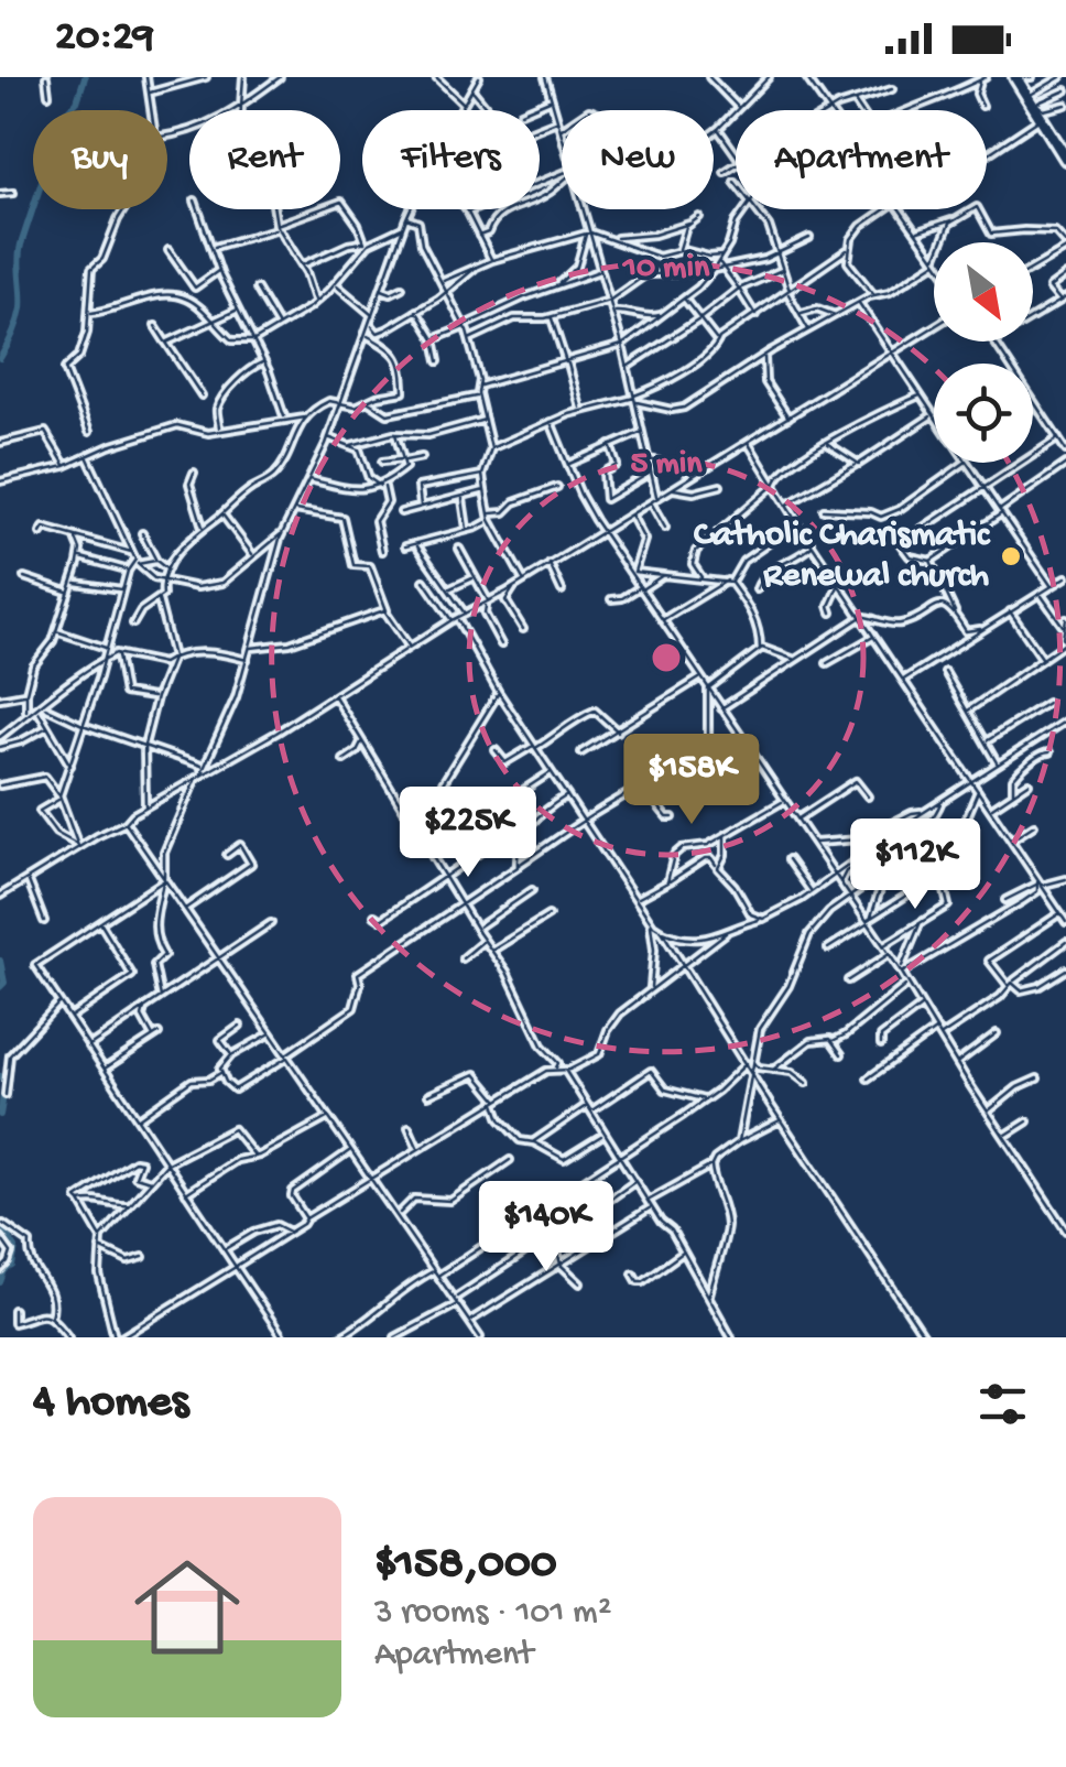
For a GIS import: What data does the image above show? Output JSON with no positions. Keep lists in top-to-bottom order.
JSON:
{
  "places": ["Catholic Charismatic Renewal church"],
  "north": "bottom right",
  "page": {
    "status": "20:29",
    "chip": [
      "Buy",
      "Rent",
      "Filters",
      "New",
      "Apartment"
    ],
    "price": [
      "$158K",
      "$225K",
      "$112K",
      "$140K"
    ],
    "heading": "4 homes",
    "list": [
      {
        "name": "$158,000",
        "note": "3 rooms · 101 m² · Apartment"
      }
    ]
  },
  "rings": ["10 min", "5 min"]
}
